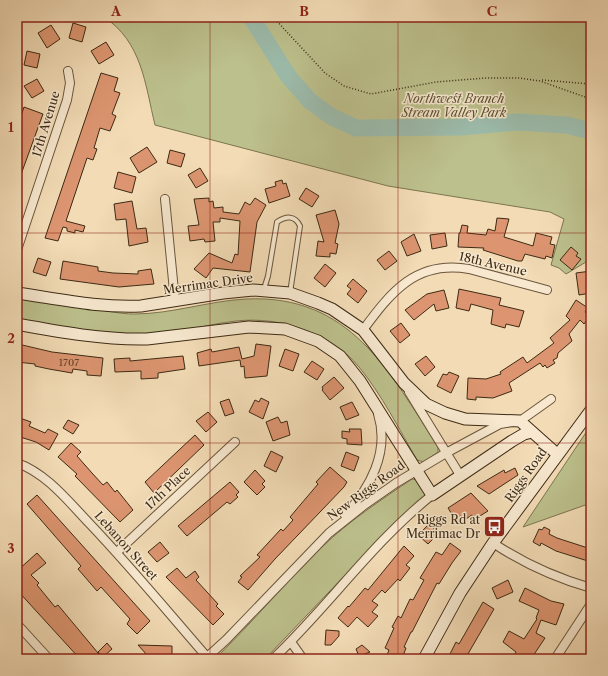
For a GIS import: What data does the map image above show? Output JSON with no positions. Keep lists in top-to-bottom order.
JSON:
{
  "streets": {
    "street": [
      "17th Avenue",
      "18th Avenue",
      "Merrimac Drive",
      "Riggs Road",
      "17th Place",
      "New Riggs Road",
      "Lebanon Street"
    ]
  },
  "crossings": [
    ["18th Avenue", "Merrimac Drive"],
    ["Merrimac Drive", "New Riggs Road"],
    ["17th Place", "Lebanon Street"],
    ["New Riggs Road", "Lebanon Street"]
  ],
  "parks": ["Northwest Branch Stream Valley Park"],
  "places": {
    "bus stop": ["Riggs Rd at Merrimac Dr"]
  },
  "house_numbers": ["1707"],
  "grid": {
    "columns": ["A", "B", "C"],
    "rows": ["1", "2", "3"]
  }
}
